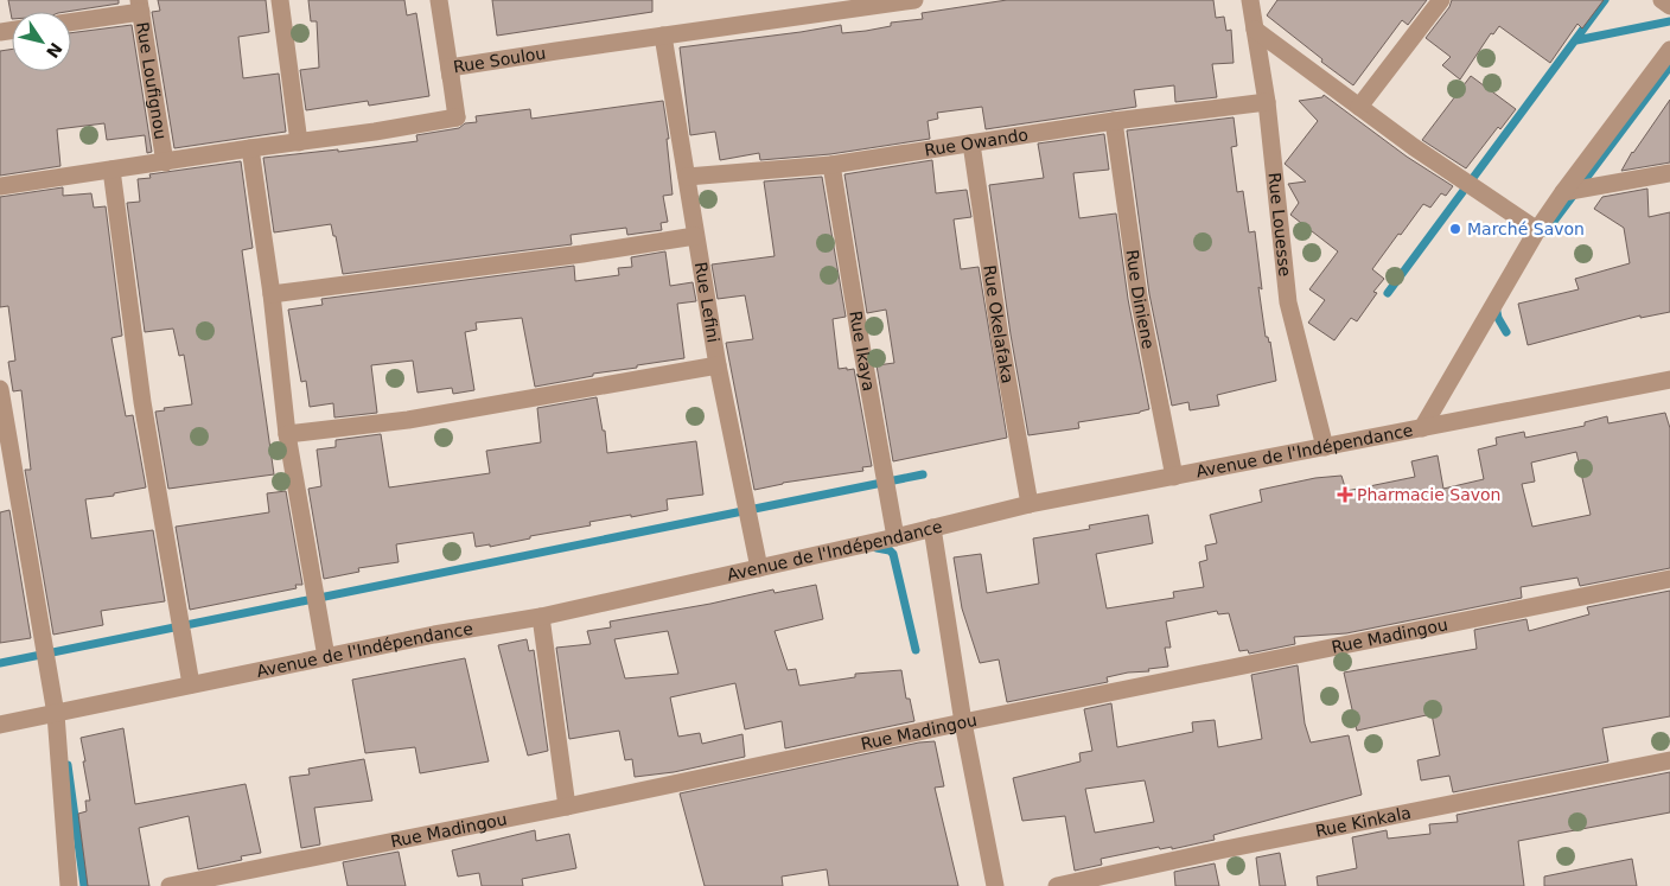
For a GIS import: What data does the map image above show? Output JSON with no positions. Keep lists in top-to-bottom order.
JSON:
{
  "streets": {
    "street": [
      "Rue Soulou",
      "Rue Loufignou",
      "Rue Owando",
      "Rue Louesse",
      "Rue Diniene",
      "Rue Lefini",
      "Rue Okelafaka",
      "Rue Ikaya",
      "Avenue de l'Indépendance",
      "Rue Madingou",
      "Rue Kinkala"
    ]
  },
  "crossings": [
    ["Rue Soulou", "Rue Lefini"],
    ["Rue Owando", "Rue Louesse"],
    ["Rue Owando", "Rue Diniene"],
    ["Rue Owando", "Rue Lefini"],
    ["Rue Owando", "Rue Okelafaka"],
    ["Rue Owando", "Rue Ikaya"],
    ["Rue Louesse", "Avenue de l'Indépendance"],
    ["Rue Diniene", "Avenue de l'Indépendance"],
    ["Rue Lefini", "Avenue de l'Indépendance"],
    ["Rue Okelafaka", "Avenue de l'Indépendance"],
    ["Rue Ikaya", "Avenue de l'Indépendance"]
  ],
  "places": {
    "other": ["Marché Savon"],
    "health": ["Pharmacie Savon"]
  },
  "north": "bottom right"
}
